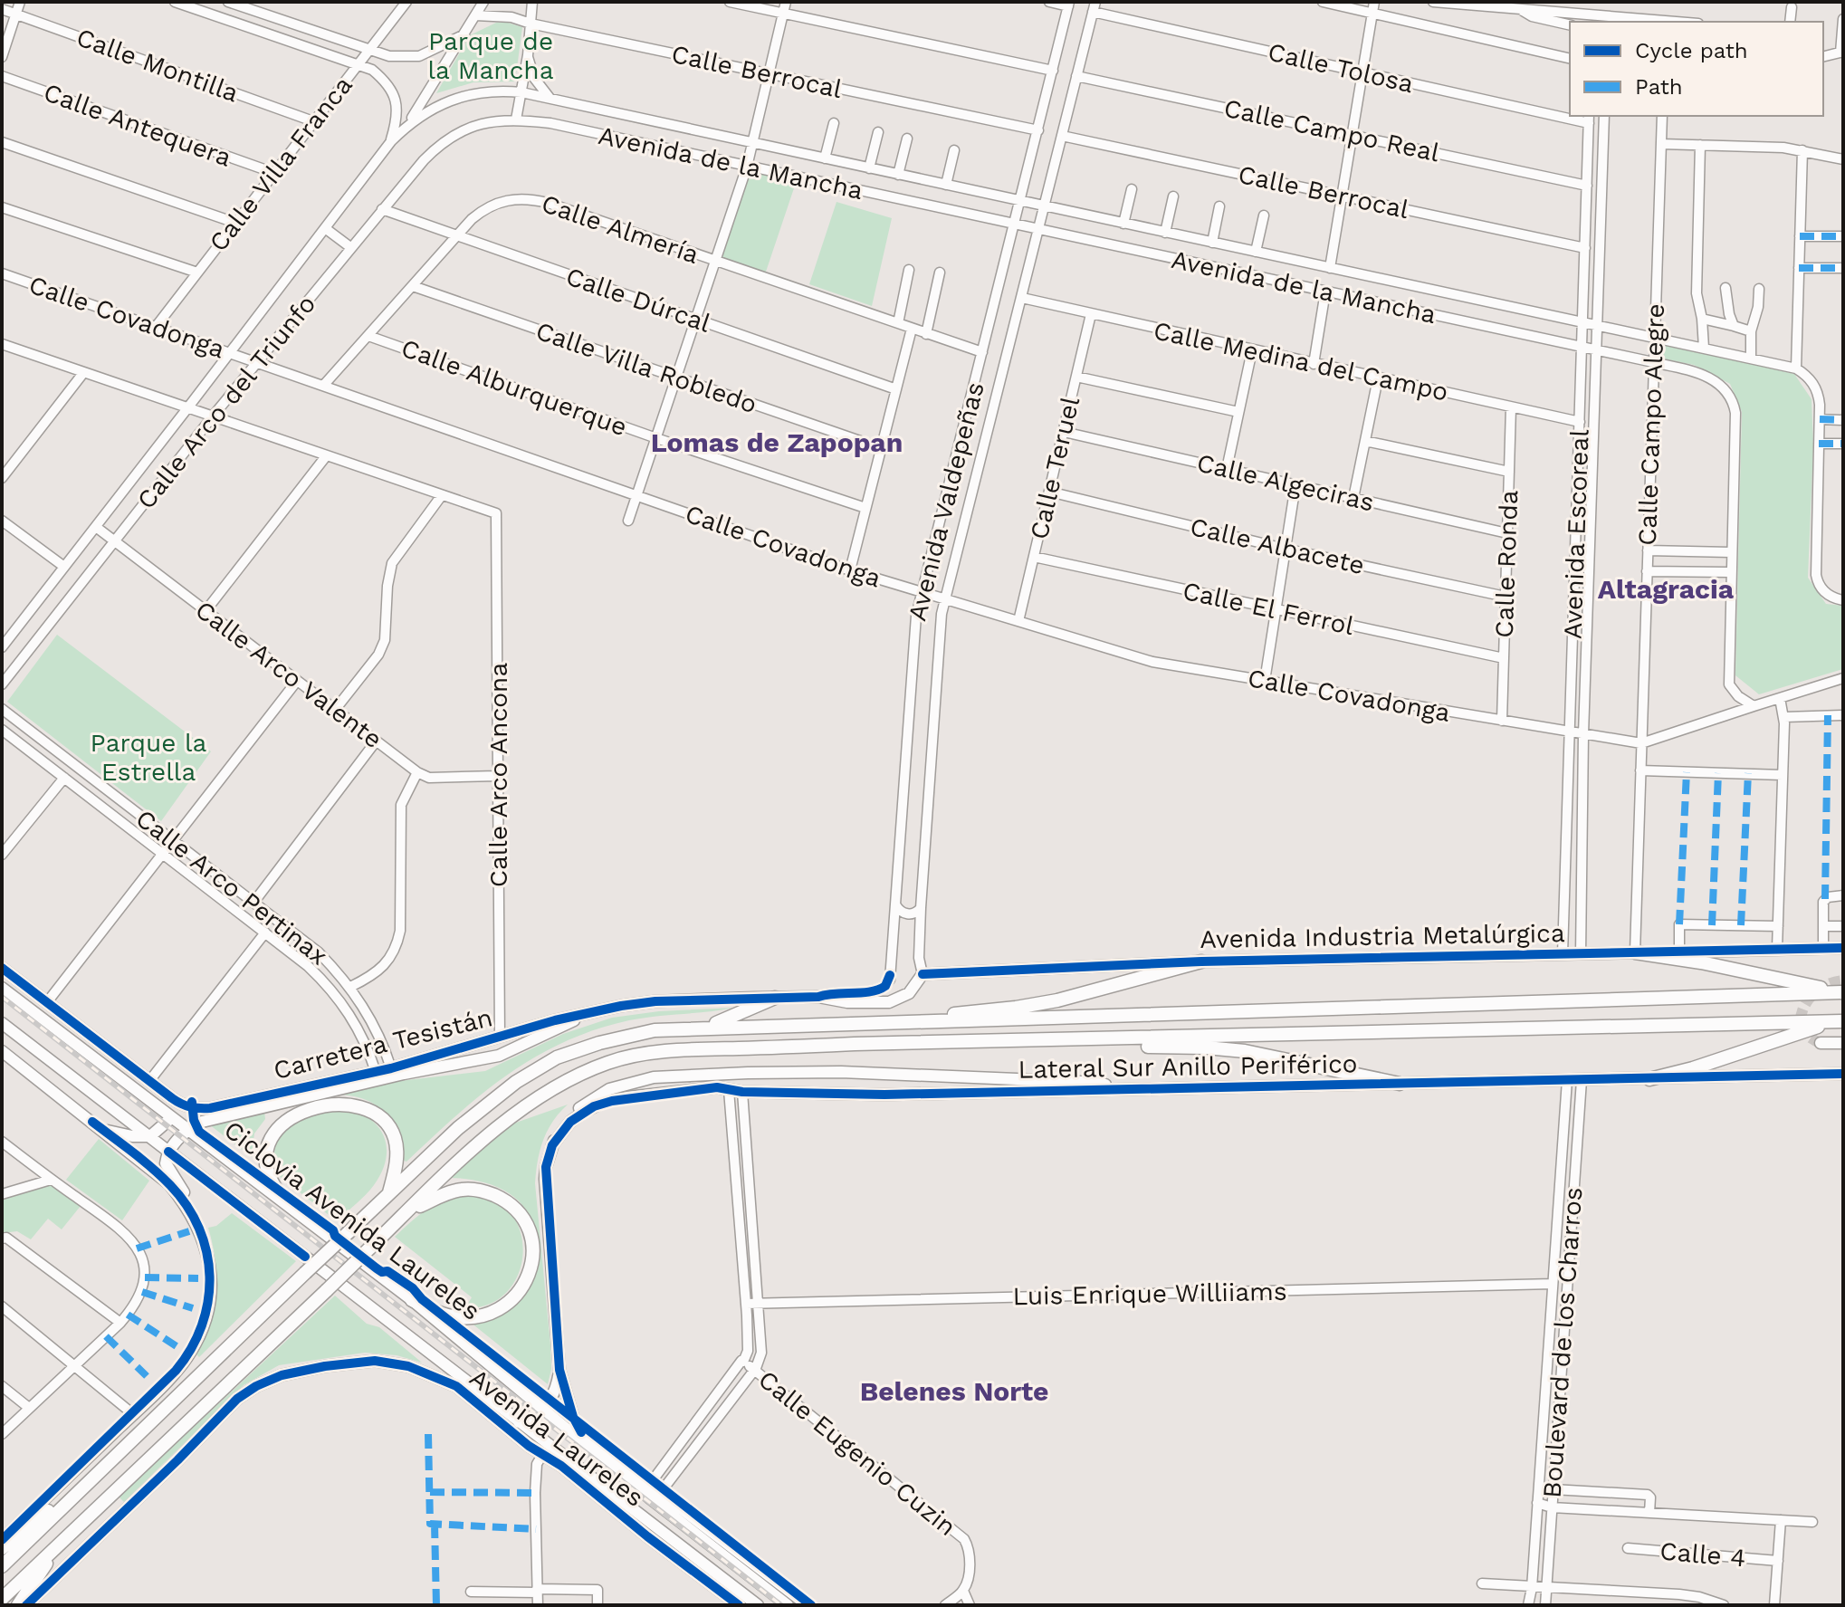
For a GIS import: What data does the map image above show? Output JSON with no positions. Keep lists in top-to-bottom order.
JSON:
{
  "streets": {
    "main road": [
      "Avenida Industria Metalúrgica",
      "Carretera Tesistán",
      "Lateral Sur Anillo Periférico",
      "Avenida Laureles"
    ],
    "street": [
      "Calle Montilla",
      "Calle Tolosa",
      "Calle Berrocal",
      "Calle Antequera",
      "Calle Campo Real",
      "Avenida de la Mancha",
      "Calle Villa Franca",
      "Calle Almería",
      "Calle Dúrcal",
      "Calle Covadonga",
      "Calle Medina del Campo",
      "Calle Villa Robledo",
      "Calle Alburquerque",
      "Calle Arco del Triunfo",
      "Calle Campo Alegre",
      "Calle Teruel",
      "Calle Algeciras",
      "Avenida Valdepeñas",
      "Avenida Escoreal",
      "Calle Albacete",
      "Calle Ronda",
      "Calle El Ferrol",
      "Calle Arco Valente",
      "Calle Arco Ancona",
      "Calle Arco Pertinax",
      "Luis Enrique Williiams",
      "Boulevard de los Charros",
      "Calle Eugenio Cuzin",
      "Calle 4"
    ],
    "cycle path": ["Ciclovia Avenida Laureles"]
  },
  "crossings": [
    ["Calle Montilla", "Calle Villa Franca"],
    ["Calle Tolosa", "Avenida Valdepeñas"],
    ["Calle Berrocal", "Avenida Valdepeñas"],
    ["Calle Berrocal", "Avenida Escoreal"],
    ["Calle Antequera", "Calle Villa Franca"],
    ["Calle Campo Real", "Avenida Valdepeñas"],
    ["Calle Campo Real", "Avenida Escoreal"],
    ["Avenida de la Mancha", "Calle Covadonga"],
    ["Avenida de la Mancha", "Calle Arco del Triunfo"],
    ["Avenida de la Mancha", "Calle Campo Alegre"],
    ["Avenida de la Mancha", "Avenida Valdepeñas"],
    ["Avenida de la Mancha", "Avenida Escoreal"],
    ["Calle Villa Franca", "Calle Covadonga"],
    ["Calle Almería", "Calle Dúrcal"],
    ["Calle Almería", "Calle Covadonga"],
    ["Calle Almería", "Calle Villa Robledo"],
    ["Calle Almería", "Calle Alburquerque"],
    ["Calle Almería", "Avenida Valdepeñas"],
    ["Calle Dúrcal", "Calle Arco del Triunfo"],
    ["Calle Covadonga", "Calle Arco del Triunfo"],
    ["Calle Covadonga", "Calle Campo Alegre"],
    ["Calle Covadonga", "Calle Teruel"],
    ["Calle Covadonga", "Avenida Valdepeñas"],
    ["Calle Covadonga", "Avenida Escoreal"],
    ["Calle Covadonga", "Calle Ronda"],
    ["Calle Medina del Campo", "Calle Teruel"],
    ["Calle Medina del Campo", "Avenida Valdepeñas"],
    ["Calle Medina del Campo", "Avenida Escoreal"],
    ["Calle Medina del Campo", "Calle Ronda"],
    ["Calle Arco del Triunfo", "Calle Arco Valente"],
    ["Calle Campo Alegre", "Avenida Industria Metalúrgica"],
    ["Calle Teruel", "Calle Algeciras"],
    ["Calle Teruel", "Calle Albacete"],
    ["Calle Teruel", "Calle El Ferrol"],
    ["Calle Algeciras", "Calle Ronda"],
    ["Avenida Valdepeñas", "Avenida Industria Metalúrgica"],
    ["Avenida Valdepeñas", "Carretera Tesistán"],
    ["Avenida Escoreal", "Avenida Industria Metalúrgica"],
    ["Calle Albacete", "Calle Ronda"],
    ["Calle Ronda", "Calle El Ferrol"],
    ["Calle Arco Valente", "Calle Arco Ancona"],
    ["Calle Arco Ancona", "Carretera Tesistán"],
    ["Calle Arco Pertinax", "Carretera Tesistán"],
    ["Lateral Sur Anillo Periférico", "Boulevard de los Charros"],
    ["Luis Enrique Williiams", "Boulevard de los Charros"]
  ],
  "districts": ["Lomas de Zapopan", "Altagracia", "Belenes Norte"],
  "parks": ["Parque de la Mancha", "Parque la Estrella"],
  "legend": ["Cycle path", "Path"]
}
